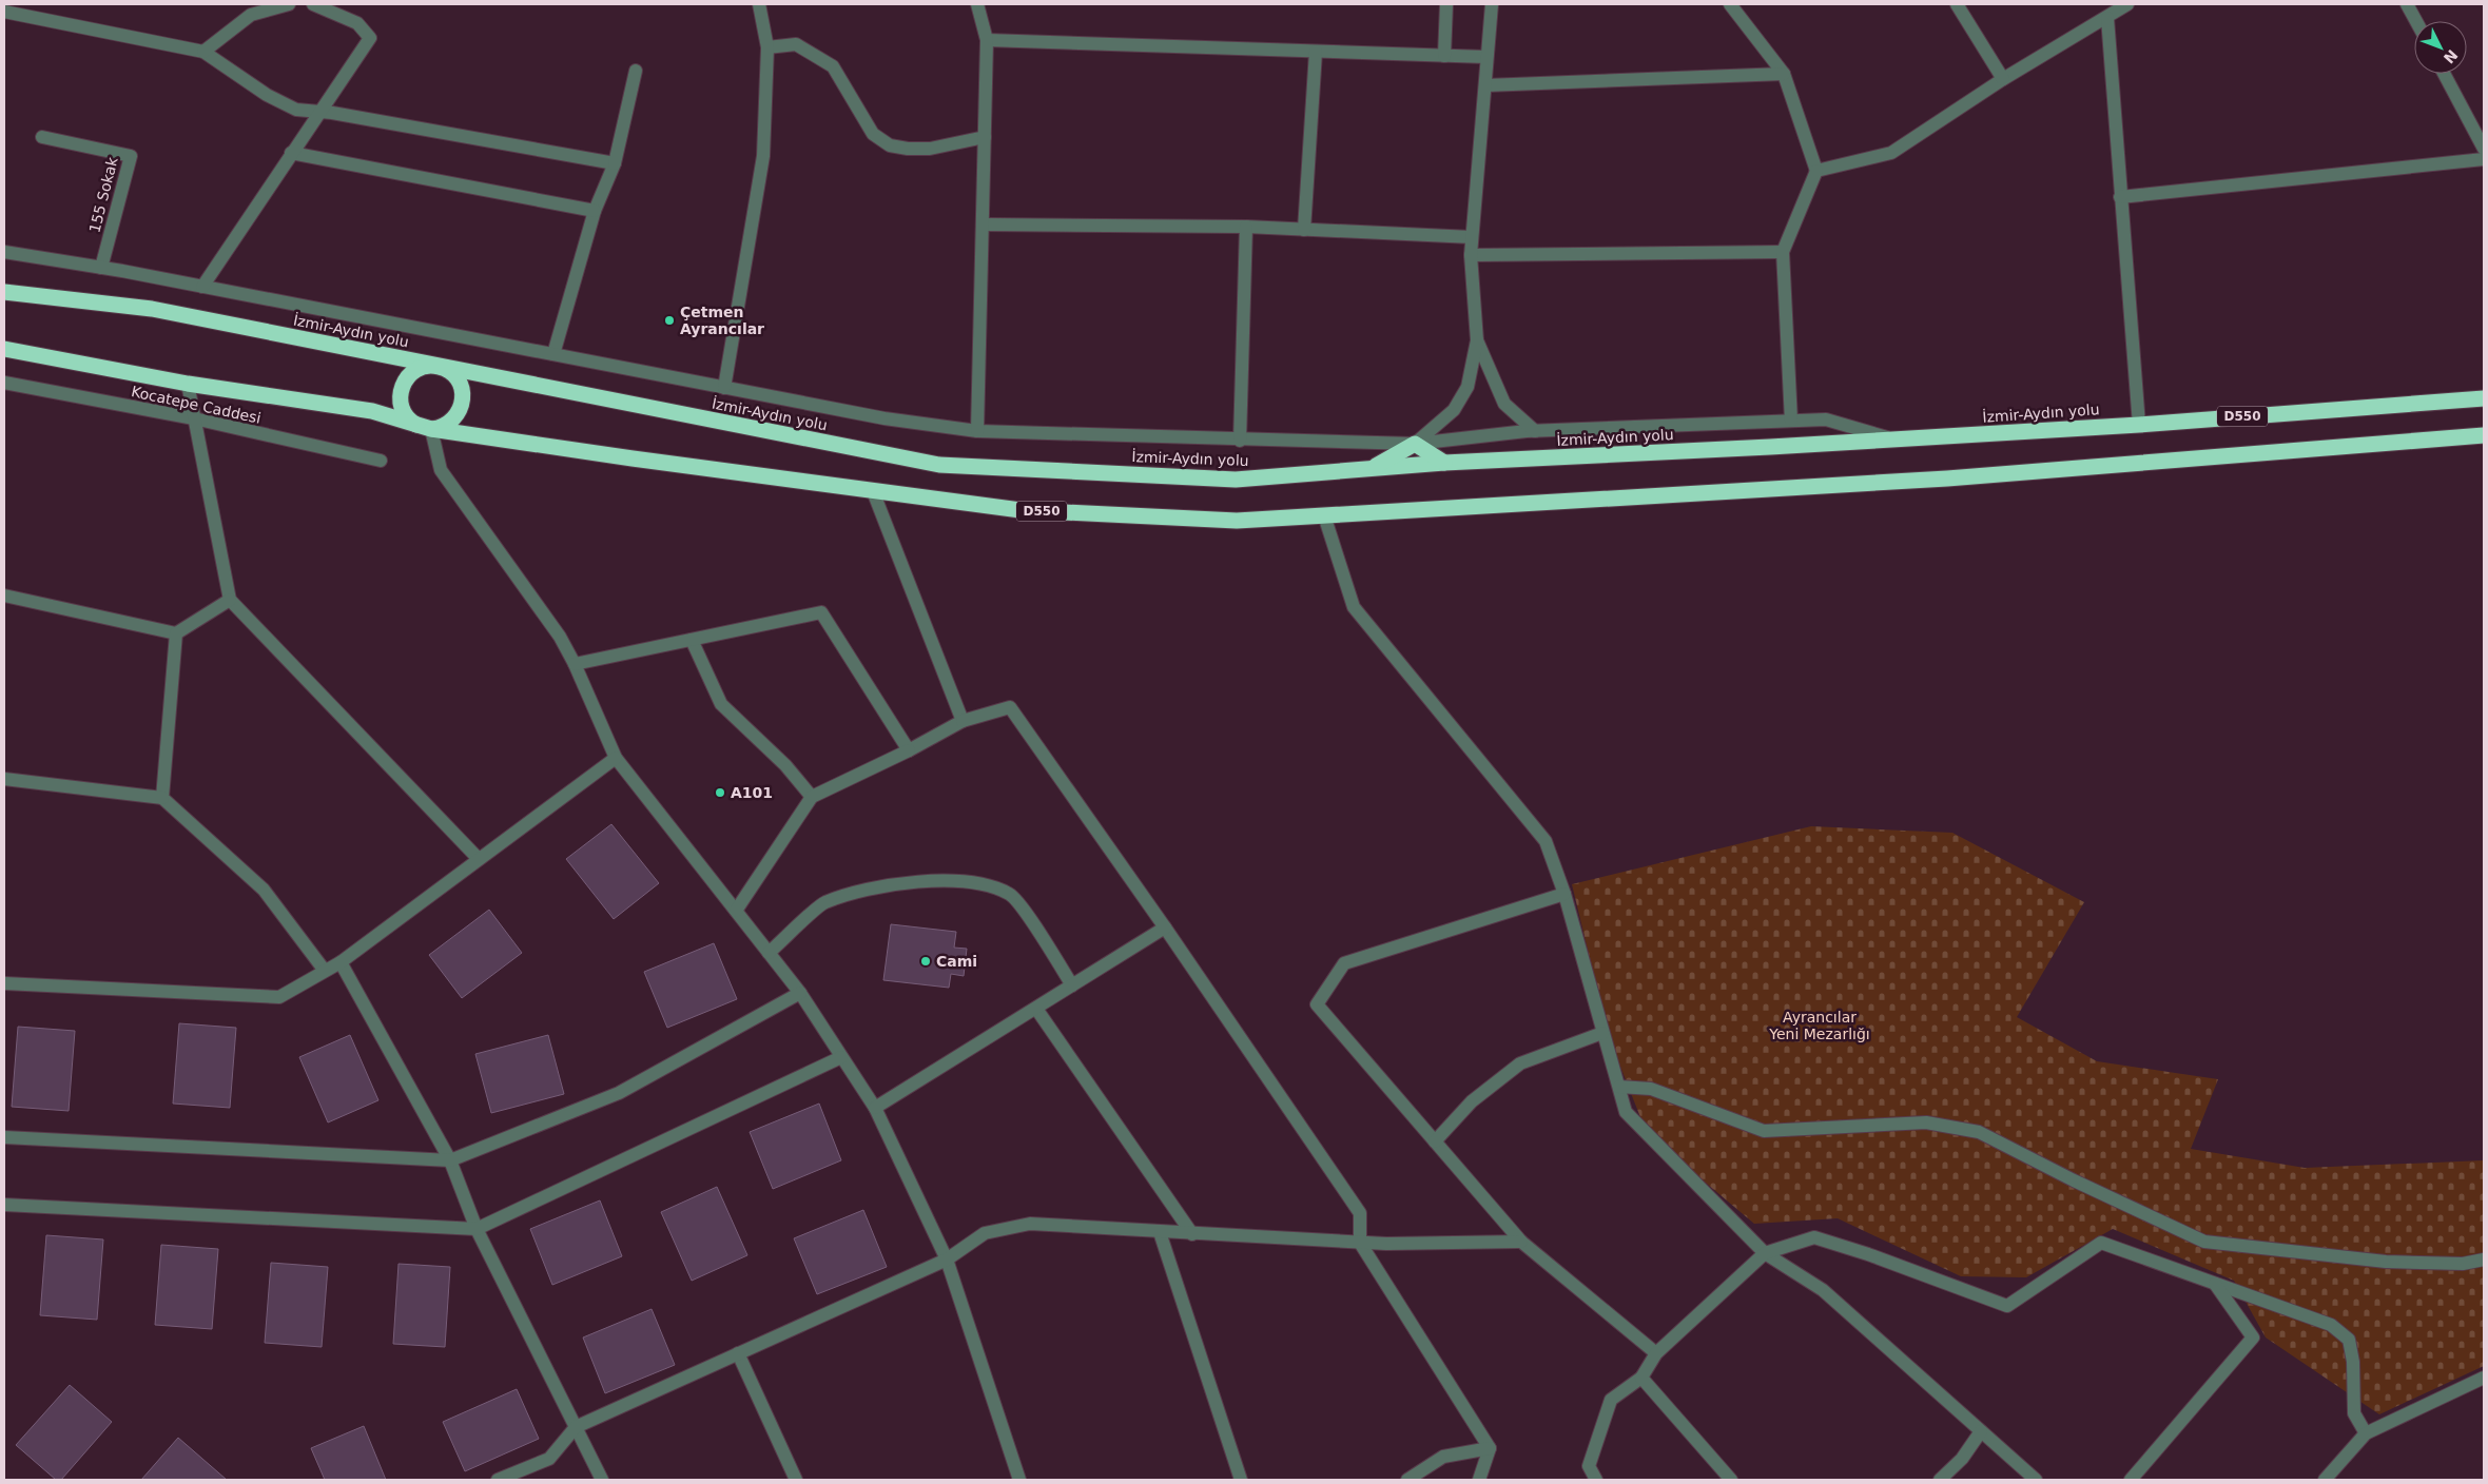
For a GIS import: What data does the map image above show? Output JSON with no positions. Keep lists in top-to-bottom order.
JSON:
{
  "streets": {
    "highway": ["İzmir-Aydın yolu", "D550"],
    "street": ["155 Sokak", "Kocatepe Caddesi"]
  },
  "crossings": [
    ["İzmir-Aydın yolu", "D550"]
  ],
  "parks": ["Ayrancılar Yeni Mezarlığı"],
  "places": ["Çetmen Ayrancılar", "A101", "Cami"],
  "north": "bottom right"
}
